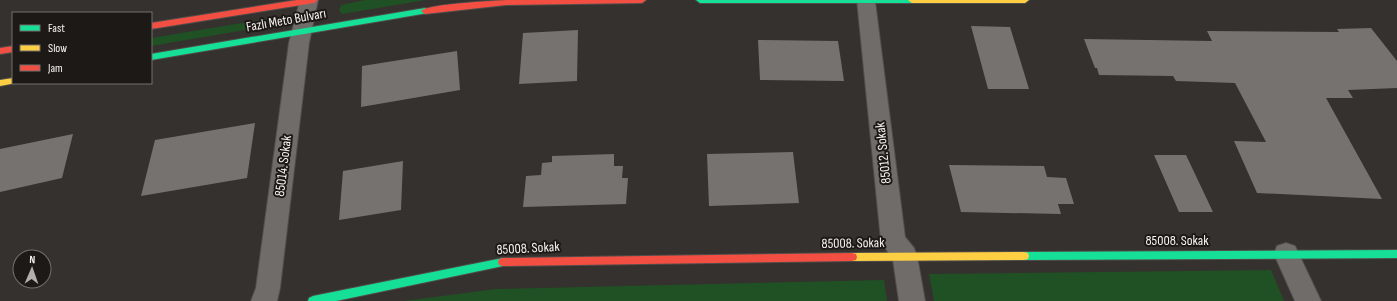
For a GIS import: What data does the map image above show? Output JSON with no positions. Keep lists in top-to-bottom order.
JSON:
{
  "streets": {
    "main road": ["Fazlı Meto Bulvarı", "85008. Sokak"],
    "street": ["85012. Sokak", "85014. Sokak"]
  },
  "crossings": [
    ["Fazlı Meto Bulvarı", "85014. Sokak"],
    ["85012. Sokak", "85008. Sokak"]
  ],
  "legend": ["Fast", "Slow", "Jam"],
  "north": "top"
}
